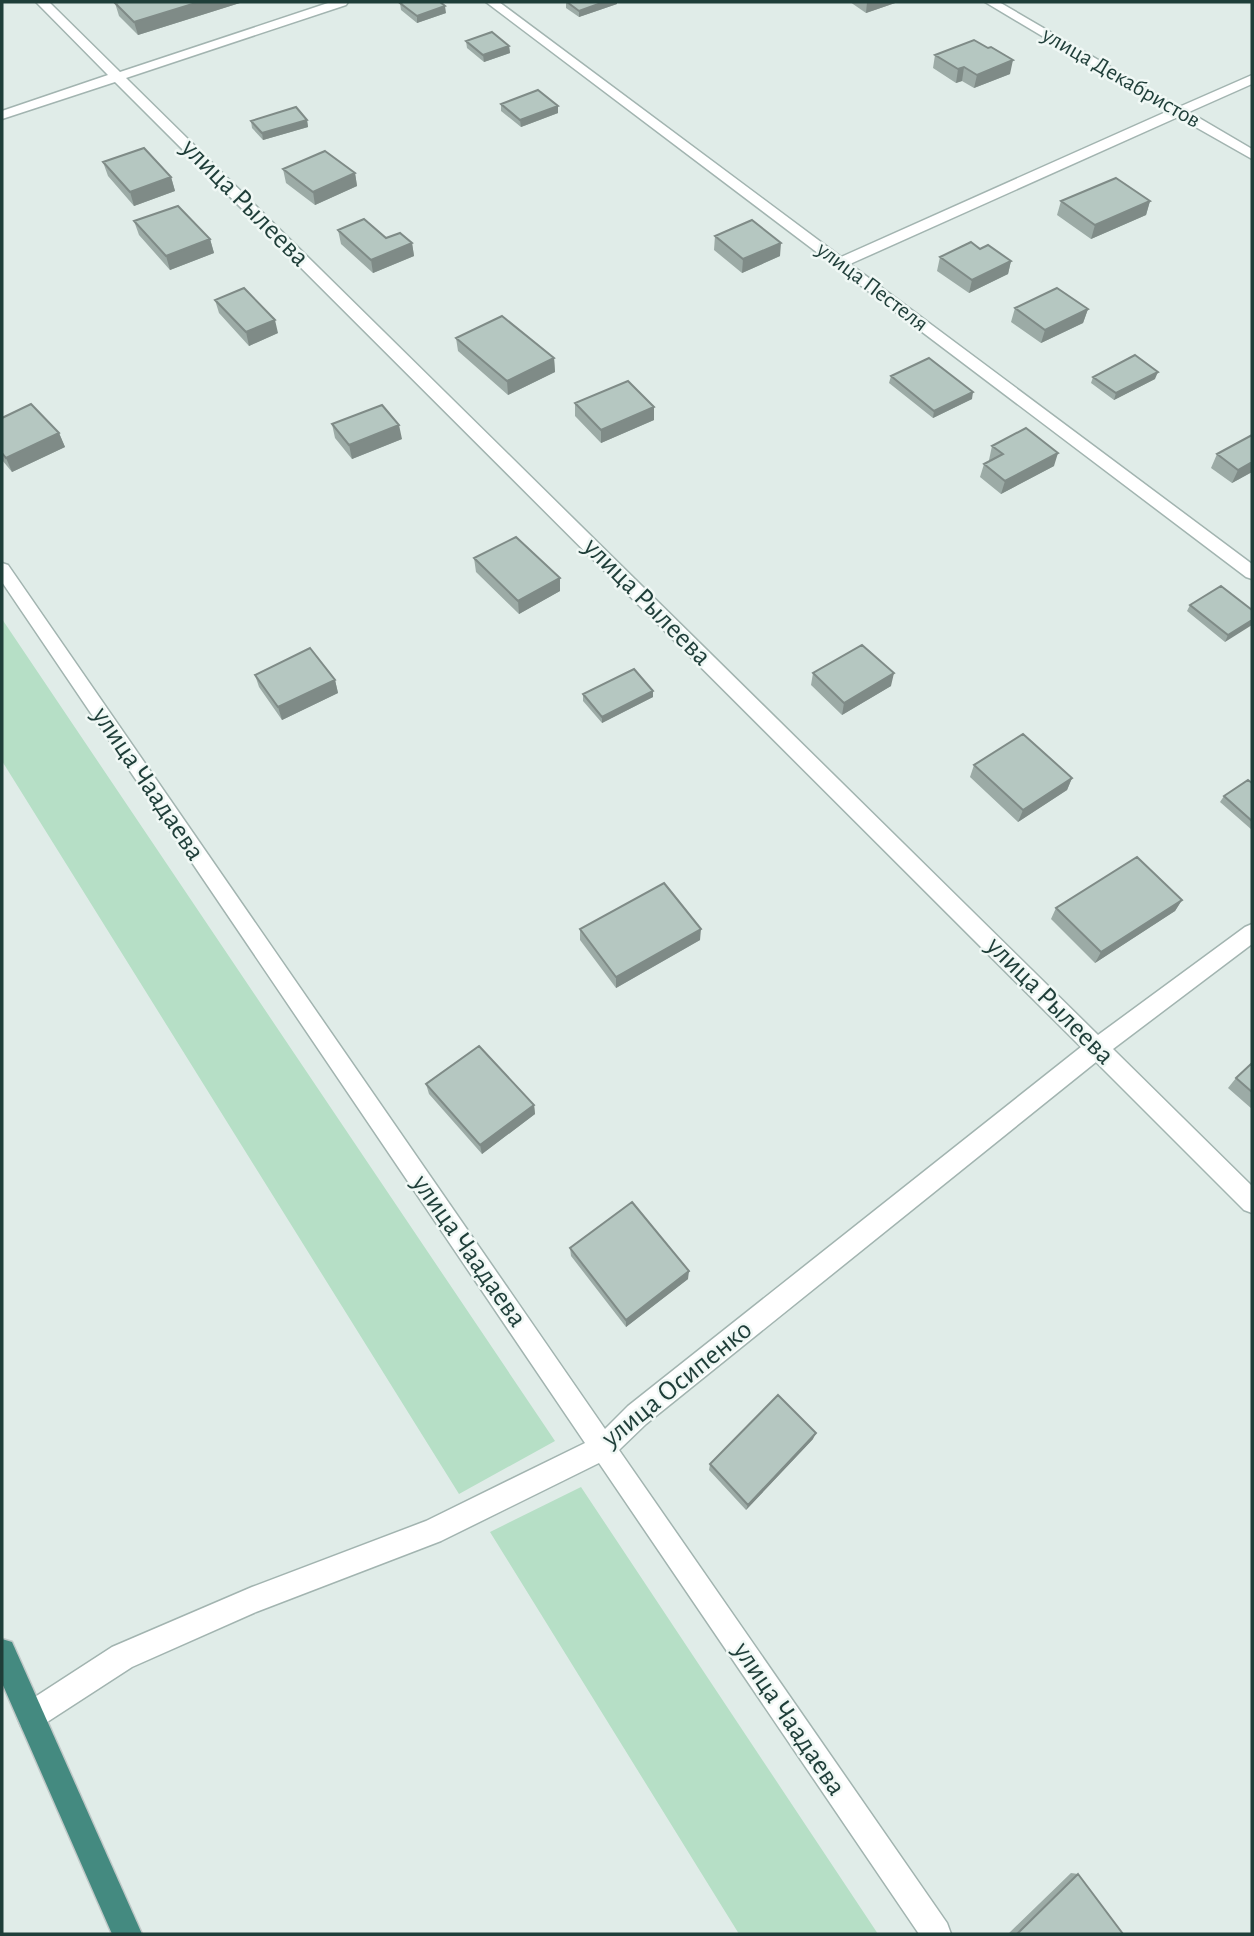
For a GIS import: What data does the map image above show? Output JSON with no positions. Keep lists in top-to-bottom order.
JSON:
{
  "streets": {
    "street": [
      "улица Декабристов",
      "улица Рылеева",
      "улица Пестеля",
      "улица Чаадаева",
      "улица Осипенко"
    ]
  },
  "crossings": [
    ["улица Рылеева", "улица Осипенко"],
    ["улица Чаадаева", "улица Осипенко"]
  ]
}
